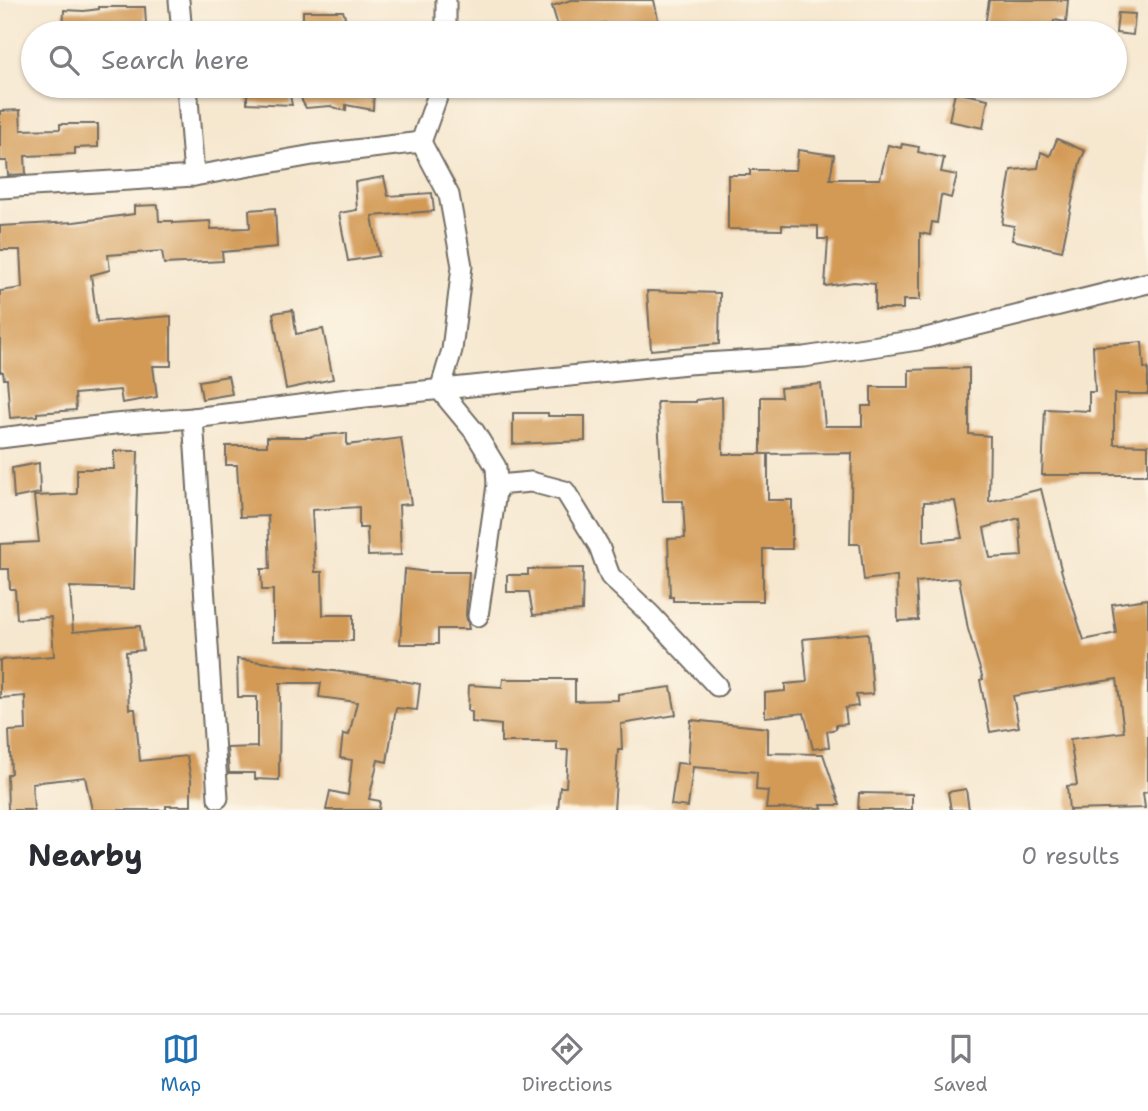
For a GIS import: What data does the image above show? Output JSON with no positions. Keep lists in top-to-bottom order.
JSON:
{
  "page": {
    "search": "Search here",
    "heading": ["Nearby", "0 results"],
    "nav": ["Map", "Directions", "Saved"]
  }
}
